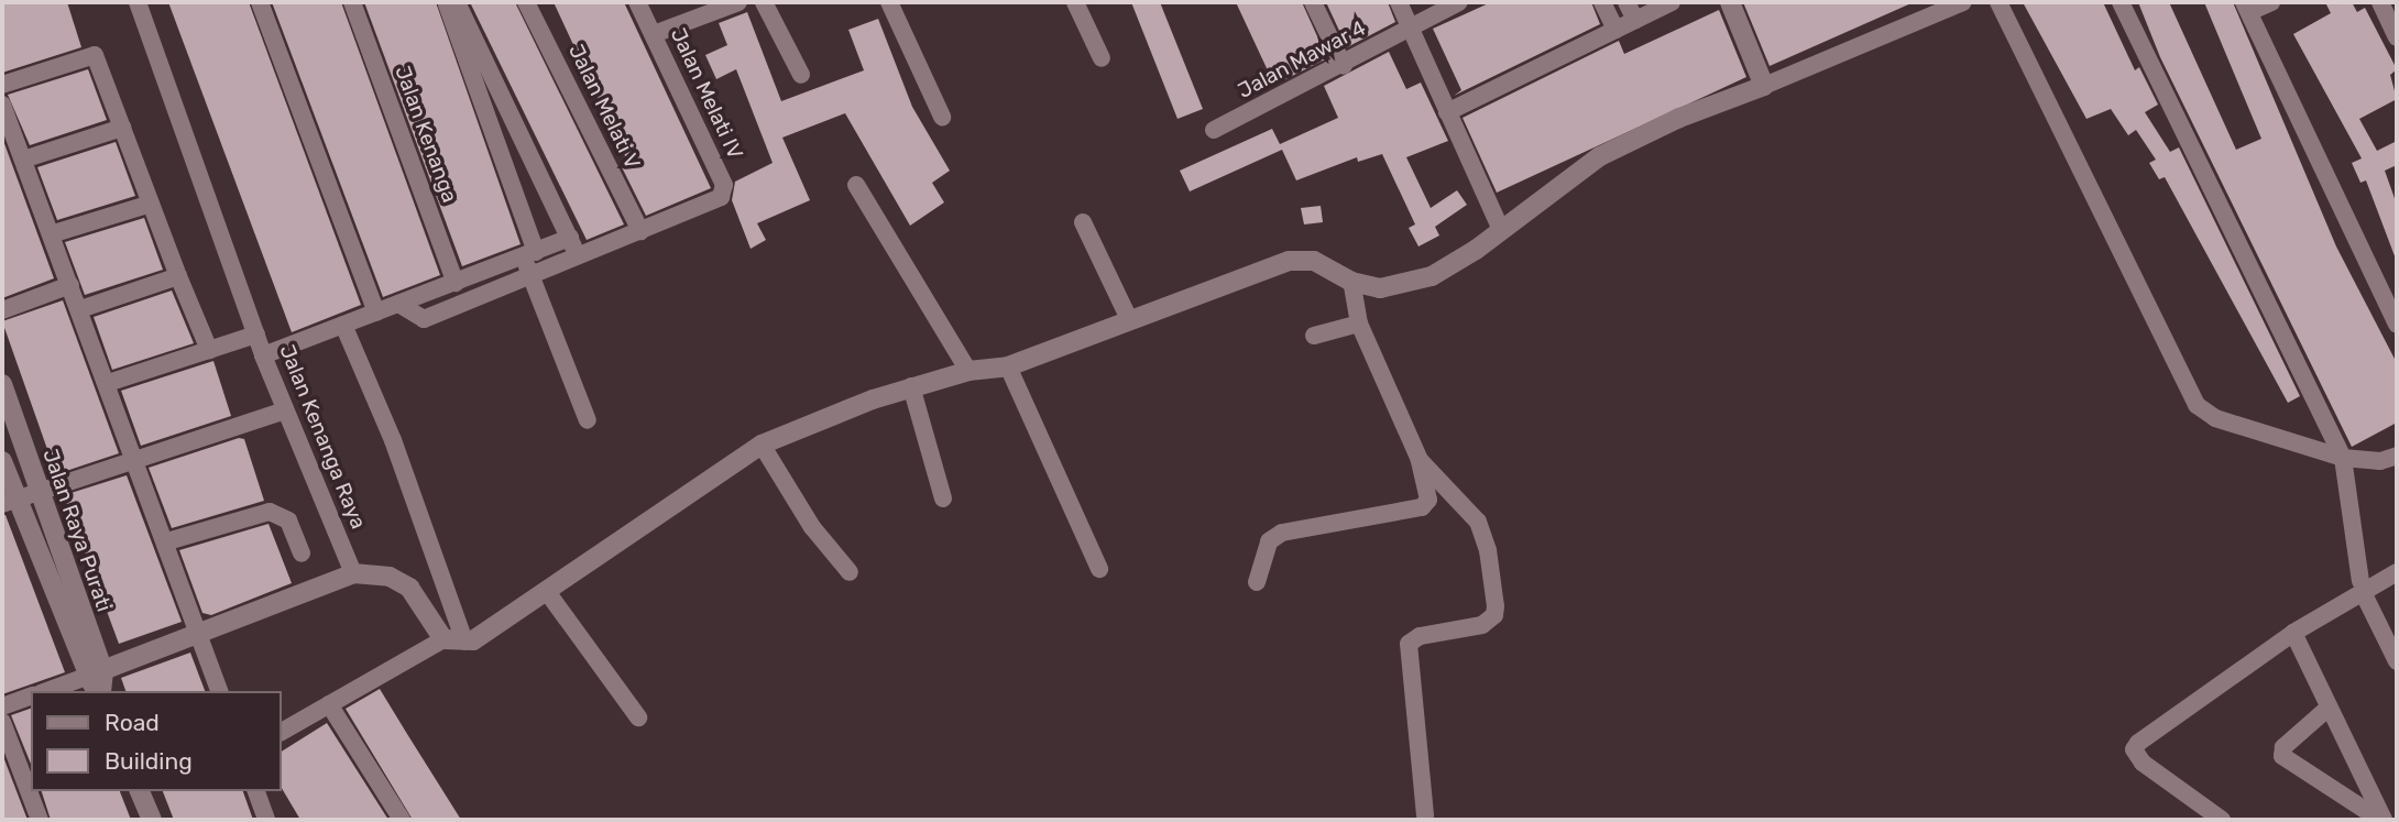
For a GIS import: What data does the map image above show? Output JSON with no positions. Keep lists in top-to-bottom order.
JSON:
{
  "streets": {
    "street": [
      "Jalan Mawar 4",
      "Jalan Melati IV",
      "Jalan Melati V",
      "Jalan Kenanga",
      "Jalan Kenanga Raya",
      "Jalan Raya Purati"
    ]
  },
  "crossings": [
    ["Jalan Melati IV", "Jalan Melati V"]
  ],
  "legend": ["Road", "Building"]
}
